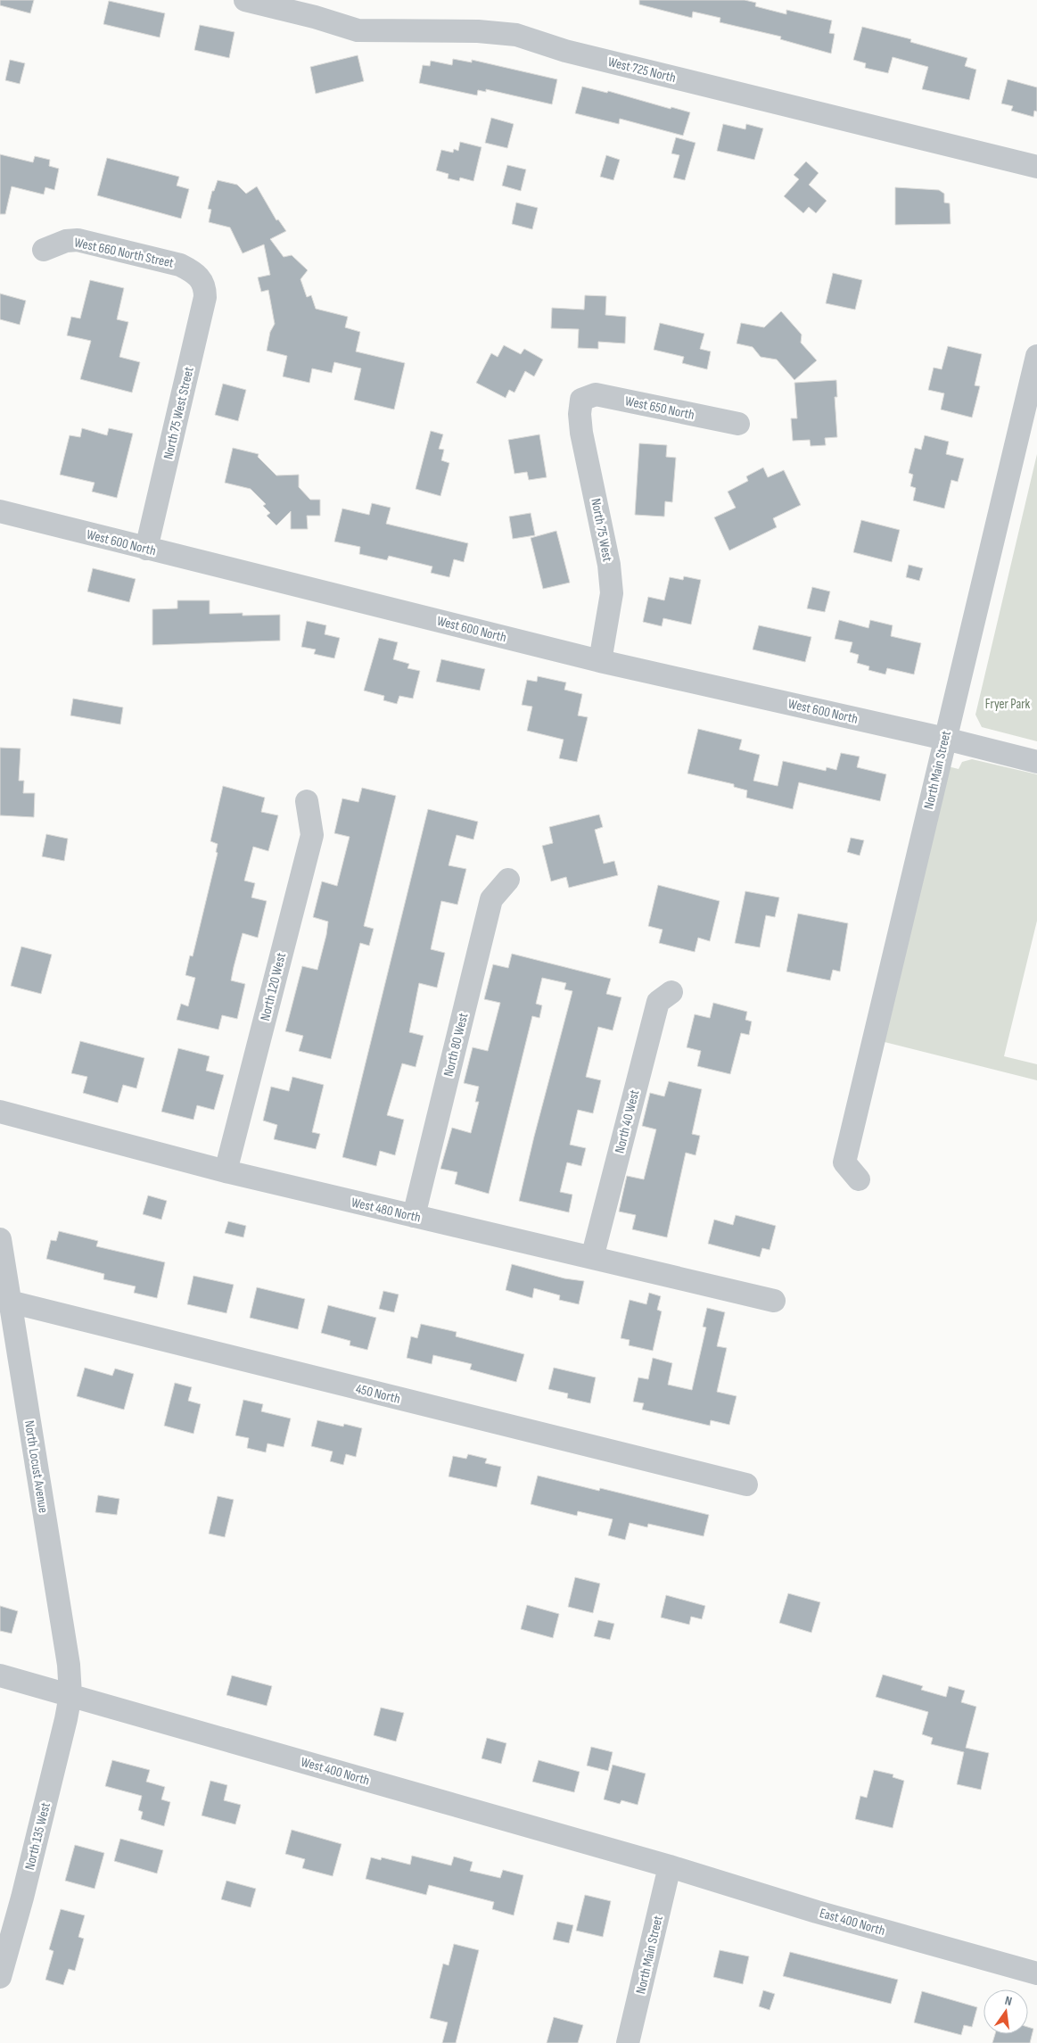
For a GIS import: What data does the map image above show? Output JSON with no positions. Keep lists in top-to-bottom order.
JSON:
{
  "streets": {
    "street": [
      "West 725 North",
      "West 660 North Street",
      "West 650 North",
      "North 75 West Street",
      "North 75 West",
      "West 600 North",
      "North Main Street",
      "North 120 West",
      "North 80 West",
      "North 40 West",
      "West 480 North",
      "450 North",
      "North Locust Avenue",
      "West 400 North",
      "North 135 West",
      "East 400 North"
    ]
  },
  "crossings": [
    ["West 660 North Street", "North 75 West Street"],
    ["West 650 North", "North 75 West"],
    ["North 75 West Street", "West 600 North"],
    ["North 75 West", "West 600 North"],
    ["West 600 North", "North Main Street"],
    ["North Main Street", "West 400 North"],
    ["North Main Street", "East 400 North"],
    ["North 120 West", "West 480 North"],
    ["North 80 West", "West 480 North"],
    ["North 40 West", "West 480 North"],
    ["450 North", "North Locust Avenue"],
    ["North Locust Avenue", "West 400 North"],
    ["North Locust Avenue", "North 135 West"],
    ["West 400 North", "North 135 West"],
    ["West 400 North", "East 400 North"]
  ],
  "parks": ["Fryer Park"],
  "north": "top"
}
